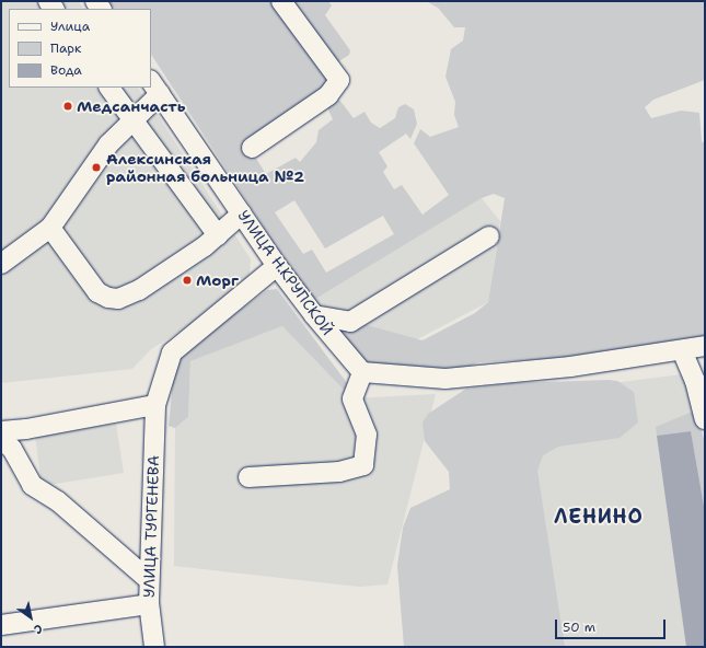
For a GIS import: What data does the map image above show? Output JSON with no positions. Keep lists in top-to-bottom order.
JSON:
{
  "streets": {
    "street": ["УЛИЦА Н.КРУПСКОЙ", "УЛИЦА ТУРГЕНЕВА"]
  },
  "crossings": [
    ["УЛИЦА Н.КРУПСКОЙ", "УЛИЦА ТУРГЕНЕВА"]
  ],
  "districts": ["ЛЕНИНО"],
  "places": ["Медсанчасть", "Алексинская районная больница №2", "Морг"],
  "legend": ["Улица", "Парк", "Вода"],
  "scale_bar": "50 m",
  "north": "bottom right"
}
